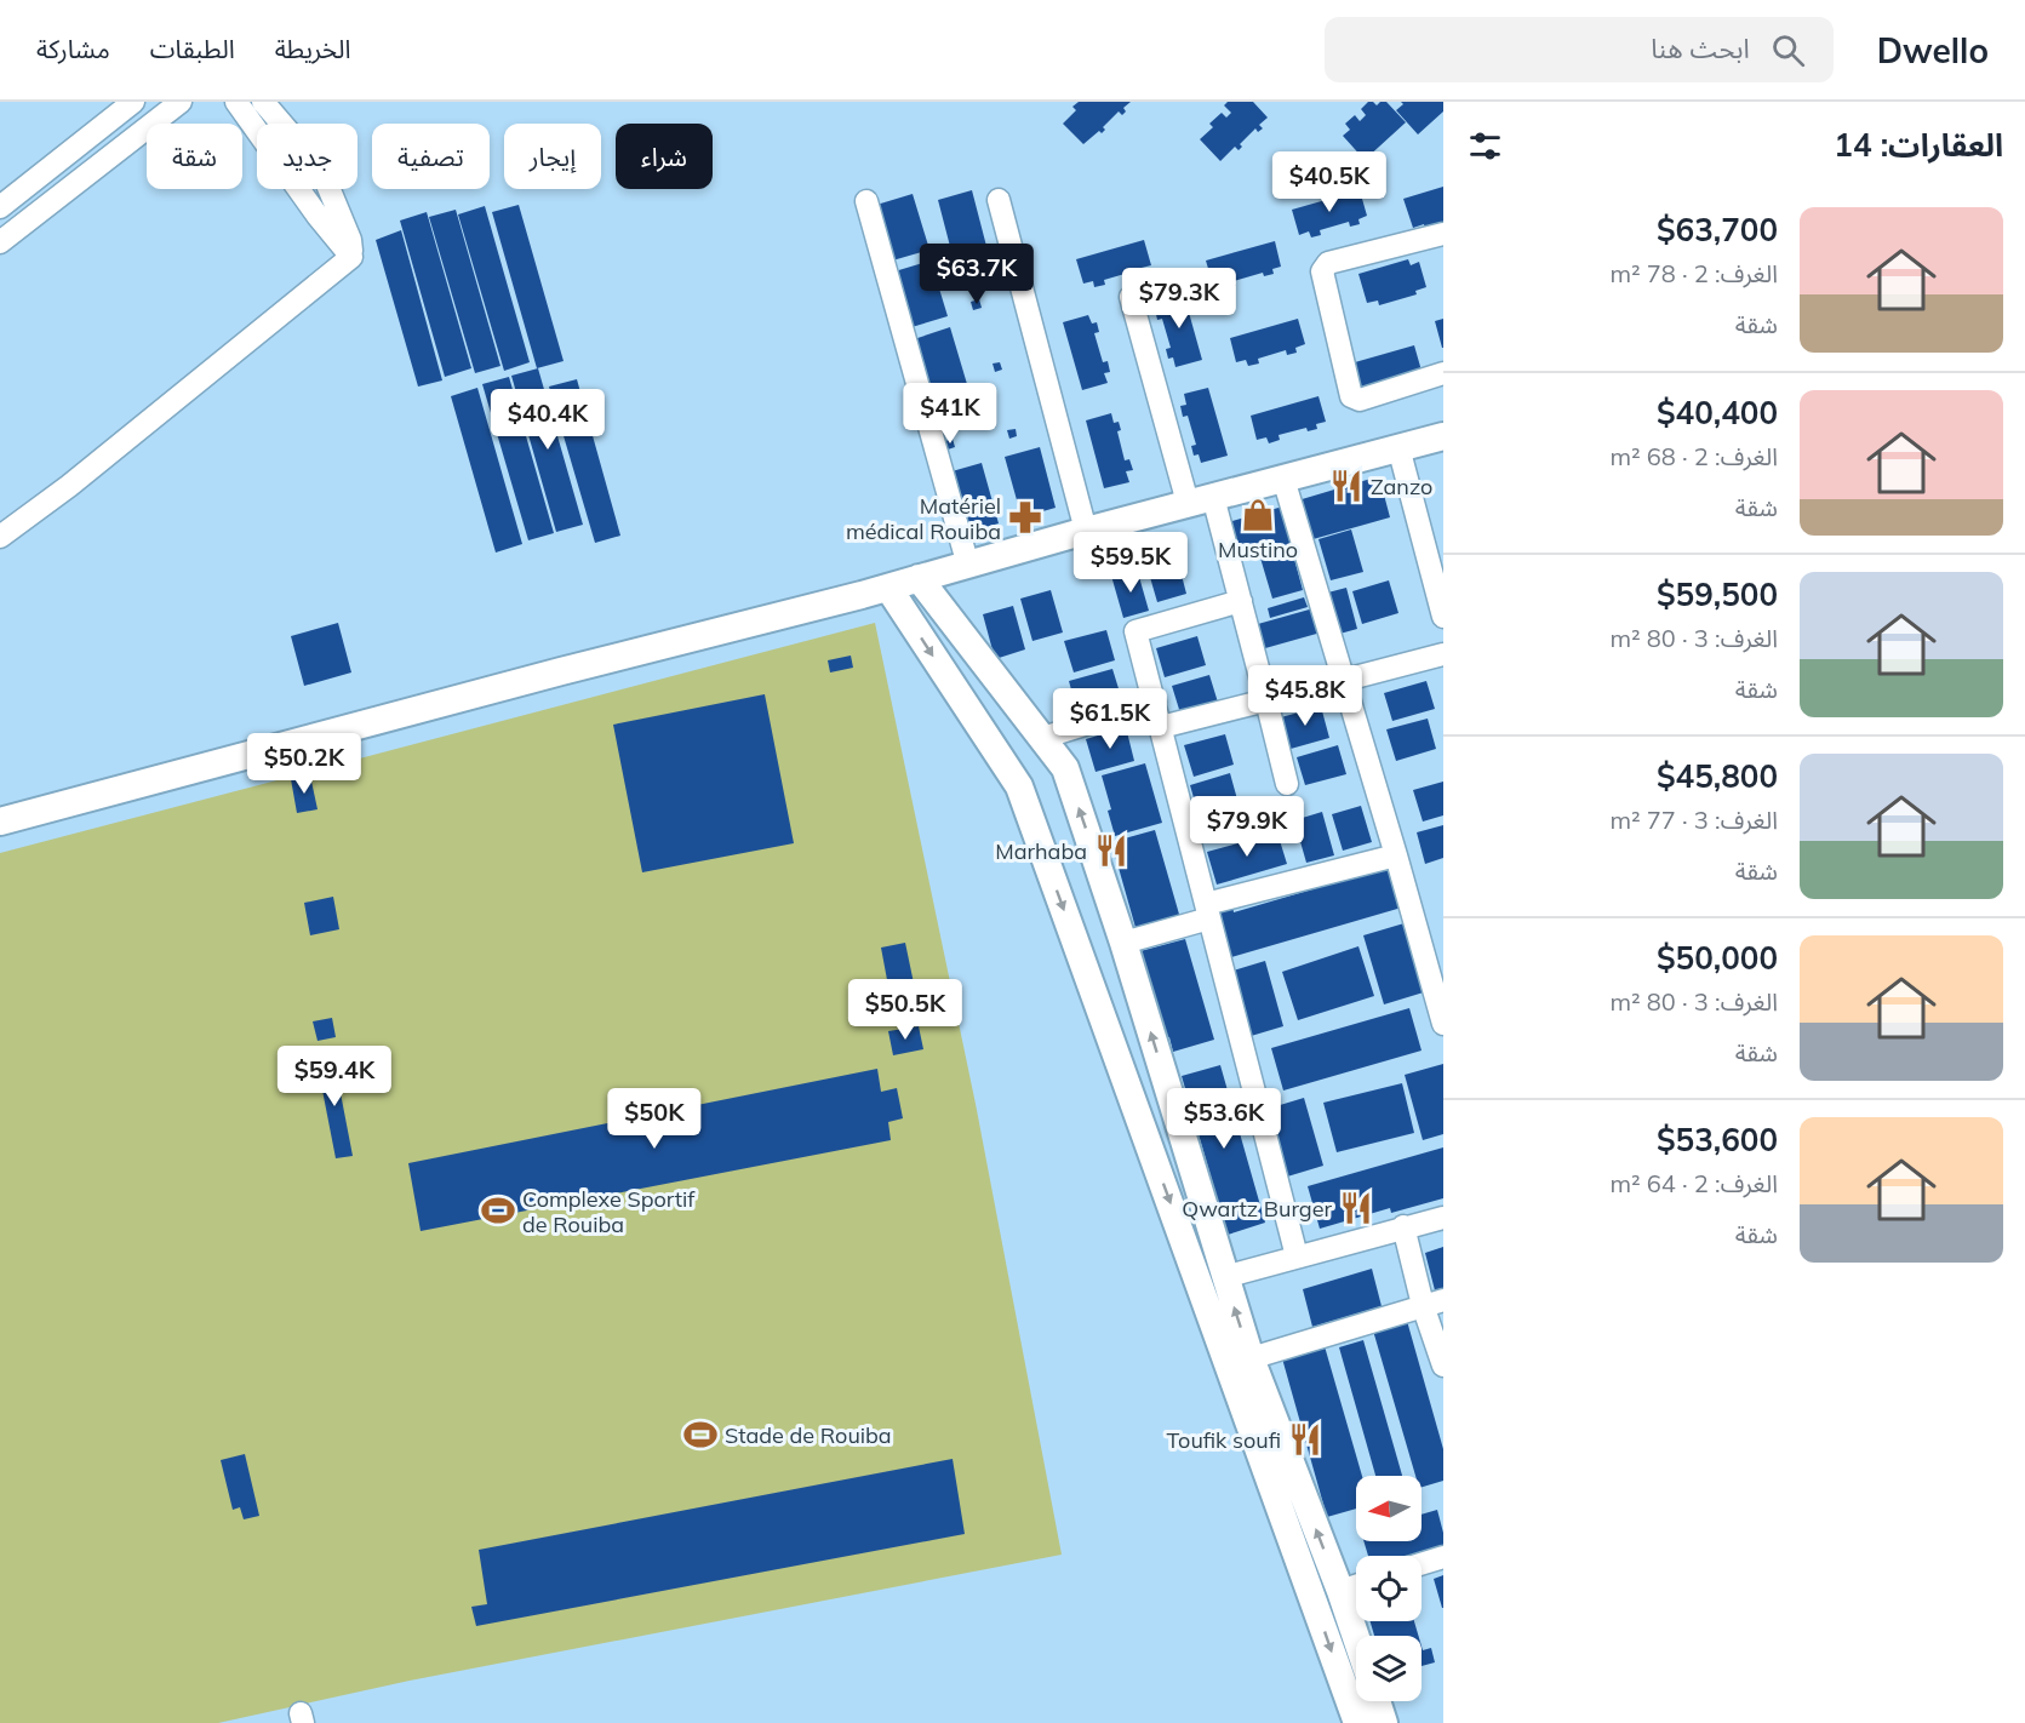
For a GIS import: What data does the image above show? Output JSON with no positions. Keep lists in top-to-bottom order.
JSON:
{
  "places": {
    "restaurant": [
      "Zanzo",
      "Marhaba",
      "Qwartz Burger",
      "Toufik soufi"
    ],
    "shop": ["Mustino"],
    "pharmacy": ["Matériel médical Rouiba"],
    "sports": ["Complexe Sportif de Rouiba", "Stade de Rouiba"]
  },
  "north": "left",
  "page": {
    "header": "Dwello",
    "search": "ابحث هنا",
    "nav": ["الخريطة", "الطبقات", "مشاركة"],
    "heading": "العقارات: 14",
    "chip": [
      "شراء",
      "إيجار",
      "تصفية",
      "جديد",
      "شقة"
    ],
    "price": [
      "$40.5K",
      "$63.7K",
      "$79.3K",
      "$41K",
      "$40.4K",
      "$59.5K",
      "$45.8K",
      "$61.5K",
      "$50.2K",
      "$79.9K",
      "$50.5K",
      "$59.4K",
      "$50K",
      "$53.6K"
    ],
    "list": [
      {
        "name": "$63,700",
        "note": "الغرف: 2 · 78 m² · شقة"
      },
      {
        "name": "$40,400",
        "note": "الغرف: 2 · 68 m² · شقة"
      },
      {
        "name": "$59,500",
        "note": "الغرف: 3 · 80 m² · شقة"
      },
      {
        "name": "$45,800",
        "note": "الغرف: 3 · 77 m² · شقة"
      },
      {
        "name": "$50,000",
        "note": "الغرف: 3 · 80 m² · شقة"
      },
      {
        "name": "$53,600",
        "note": "الغرف: 2 · 64 m² · شقة"
      }
    ]
  }
}
